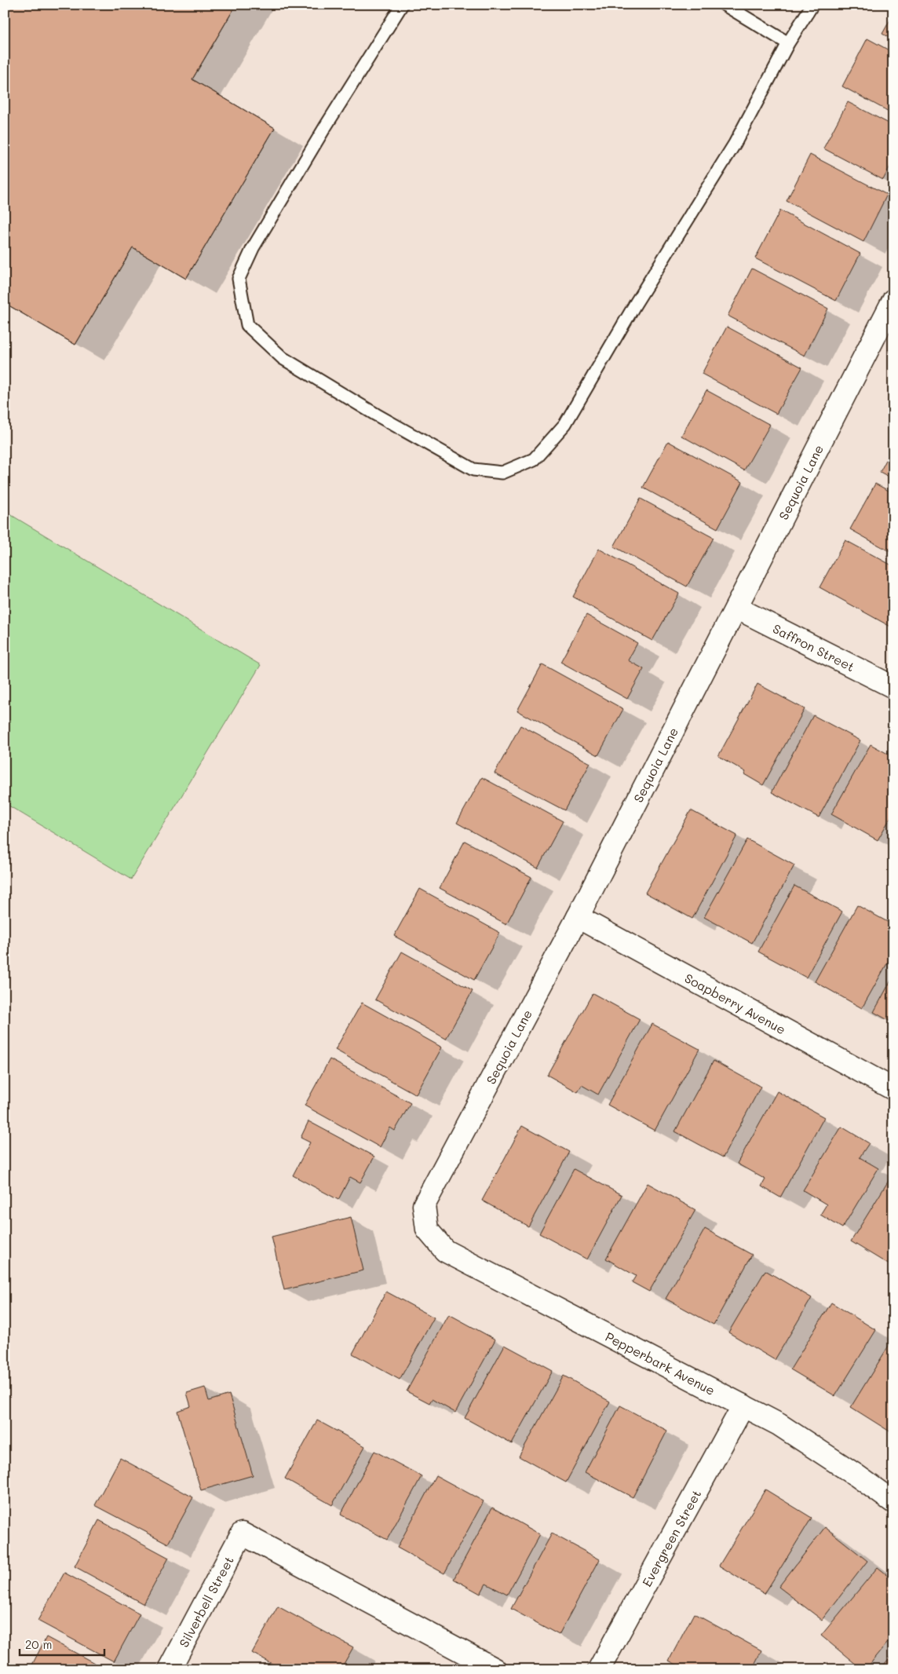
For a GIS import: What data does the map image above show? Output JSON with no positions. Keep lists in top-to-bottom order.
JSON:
{
  "streets": {
    "street": [
      "Sequoia Lane",
      "Saffron Street",
      "Soapberry Avenue",
      "Pepperbark Avenue",
      "Evergreen Street",
      "Silverbell Street"
    ]
  },
  "crossings": [
    ["Sequoia Lane", "Saffron Street"],
    ["Sequoia Lane", "Soapberry Avenue"],
    ["Sequoia Lane", "Pepperbark Avenue"],
    ["Pepperbark Avenue", "Evergreen Street"]
  ],
  "scale_bar": "20 m"
}
